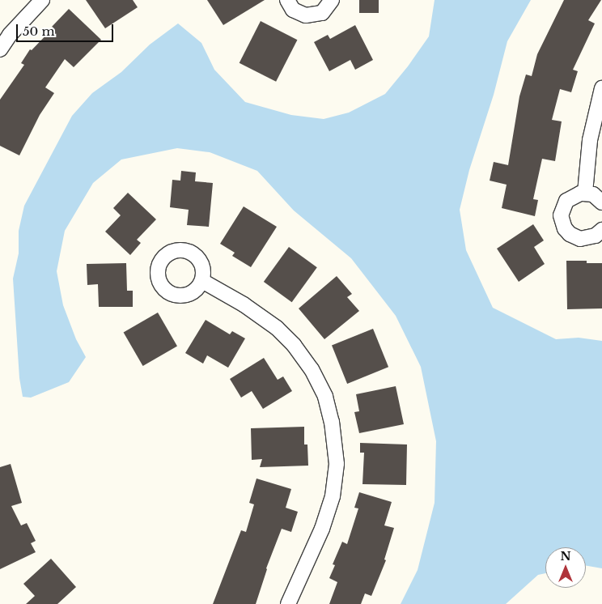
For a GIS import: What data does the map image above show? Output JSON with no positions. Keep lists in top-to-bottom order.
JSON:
{
  "scale_bar": "50 m",
  "north": "top"
}
